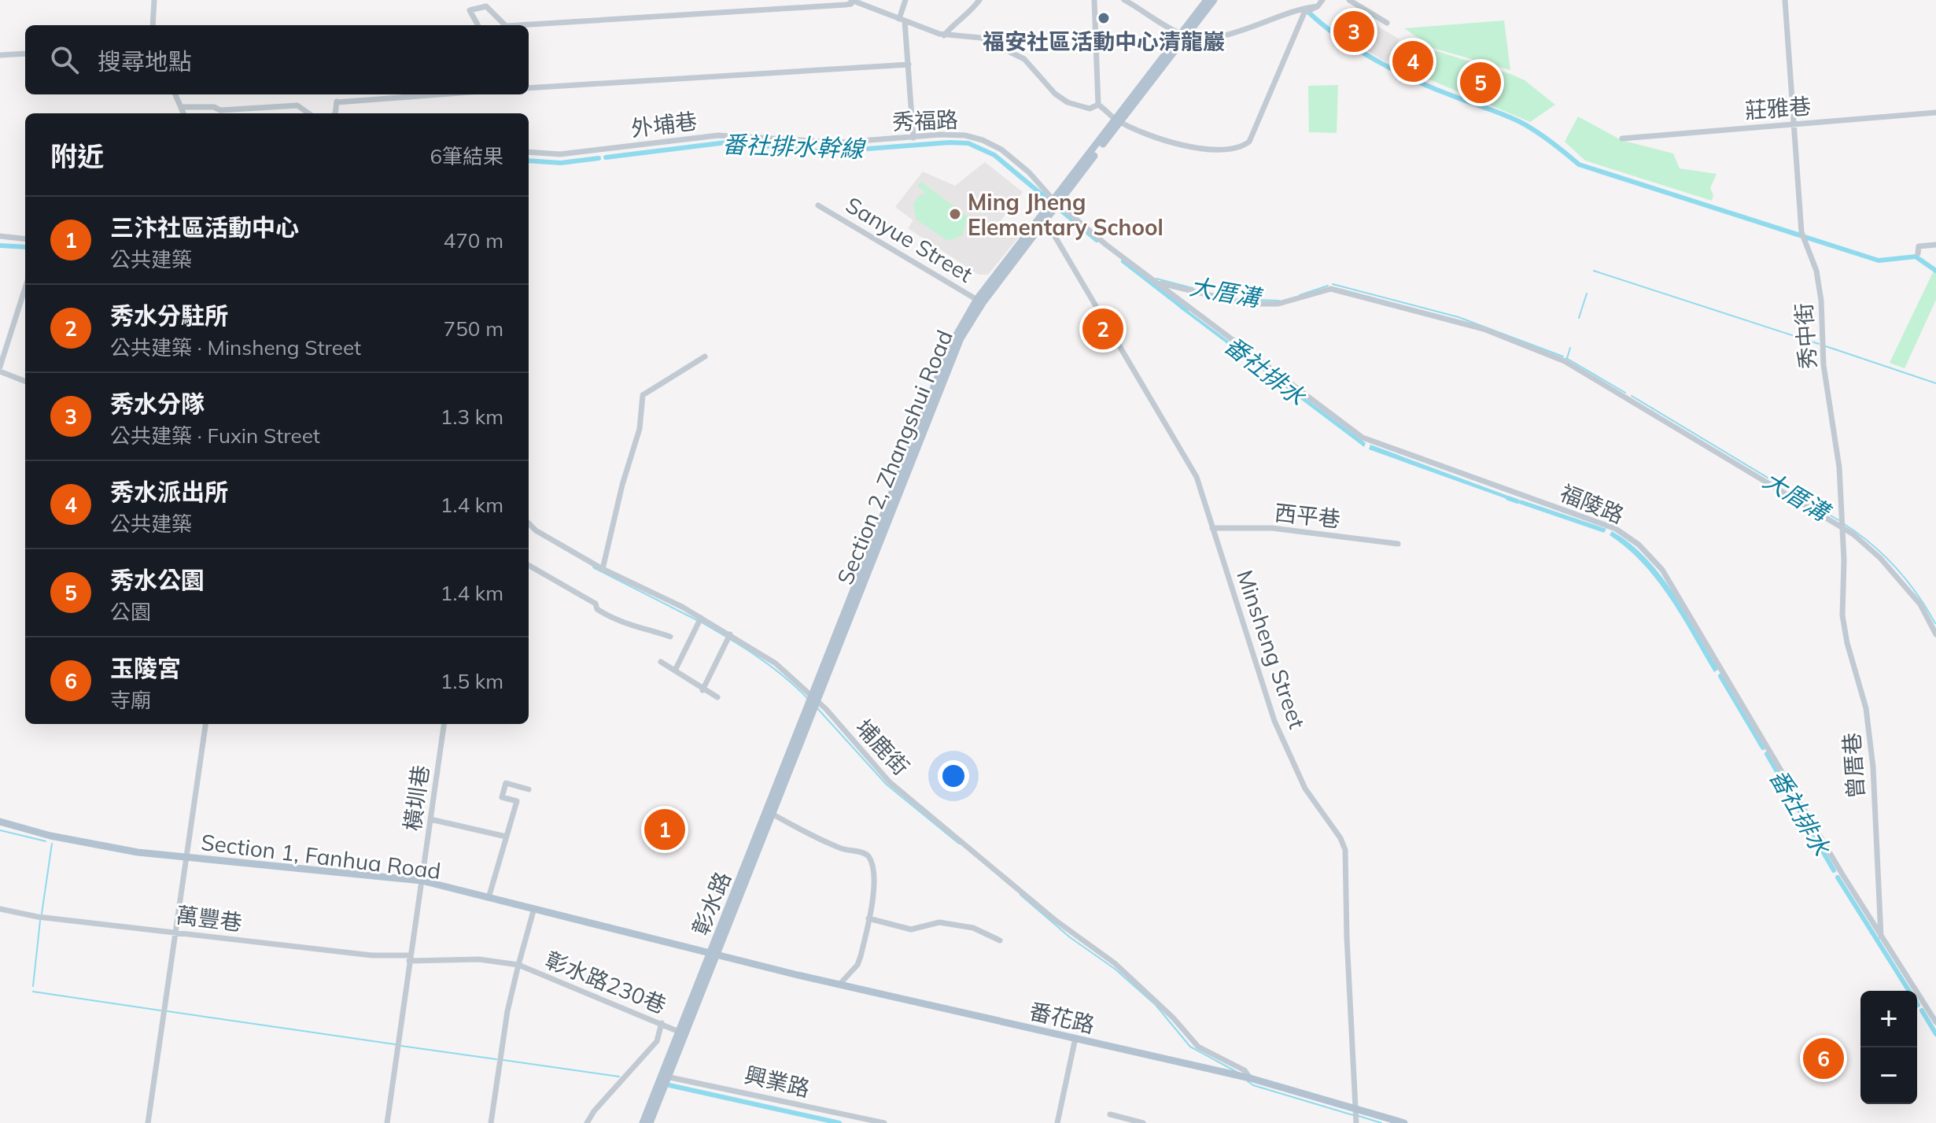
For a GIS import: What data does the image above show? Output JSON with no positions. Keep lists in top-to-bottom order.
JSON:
{
  "streets": {
    "main road": [
      "Section 2, Zhangshui Road",
      "Section 1, Fanhua Road",
      "彰水路",
      "番花路"
    ],
    "street": [
      "莊雅巷",
      "秀福路",
      "外埔巷",
      "Sanyue Street",
      "秀中街",
      "福陵路",
      "西平巷",
      "Minsheng Street",
      "埔鹿街",
      "曾厝巷",
      "橫圳巷",
      "萬豐巷",
      "彰水路230巷",
      "興業路"
    ]
  },
  "crossings": [
    ["莊雅巷", "秀中街"],
    ["秀福路", "外埔巷"],
    ["秀福路", "Section 2, Zhangshui Road"],
    ["秀福路", "福陵路"],
    ["Sanyue Street", "Section 2, Zhangshui Road"],
    ["秀中街", "曾厝巷"],
    ["Section 2, Zhangshui Road", "福陵路"],
    ["Section 2, Zhangshui Road", "Minsheng Street"],
    ["Section 2, Zhangshui Road", "埔鹿街"],
    ["Section 2, Zhangshui Road", "彰水路"],
    ["福陵路", "曾厝巷"],
    ["西平巷", "Minsheng Street"],
    ["Minsheng Street", "番花路"],
    ["埔鹿街", "彰水路"],
    ["埔鹿街", "番花路"],
    ["橫圳巷", "Section 1, Fanhua Road"],
    ["橫圳巷", "萬豐巷"],
    ["Section 1, Fanhua Road", "彰水路"],
    ["Section 1, Fanhua Road", "番花路"],
    ["彰水路", "彰水路230巷"],
    ["彰水路", "番花路"],
    ["彰水路", "興業路"],
    ["萬豐巷", "彰水路230巷"]
  ],
  "water": ["番社排水幹線", "大厝溝", "番社排水"],
  "places": ["福安社區活動中心清龍巖", "Ming Jheng Elementary School"],
  "page": {
    "pins": [
      "3",
      "4",
      "5",
      "2",
      "1",
      "6"
    ],
    "search": "搜尋地點",
    "heading": ["附近", "6筆結果"],
    "list": [
      {
        "mark": "1",
        "name": "三汴社區活動中心",
        "note": "公共建築",
        "value": "470 m"
      },
      {
        "mark": "2",
        "name": "秀水分駐所",
        "note": "公共建築 · Minsheng Street",
        "value": "750 m"
      },
      {
        "mark": "3",
        "name": "秀水分隊",
        "note": "公共建築 · Fuxin Street",
        "value": "1.3 km"
      },
      {
        "mark": "4",
        "name": "秀水派出所",
        "note": "公共建築",
        "value": "1.4 km"
      },
      {
        "mark": "5",
        "name": "秀水公園",
        "note": "公園",
        "value": "1.4 km"
      },
      {
        "mark": "6",
        "name": "玉陵宮",
        "note": "寺廟",
        "value": "1.5 km"
      }
    ],
    "map_buttons": ["+", "−"]
  }
}
